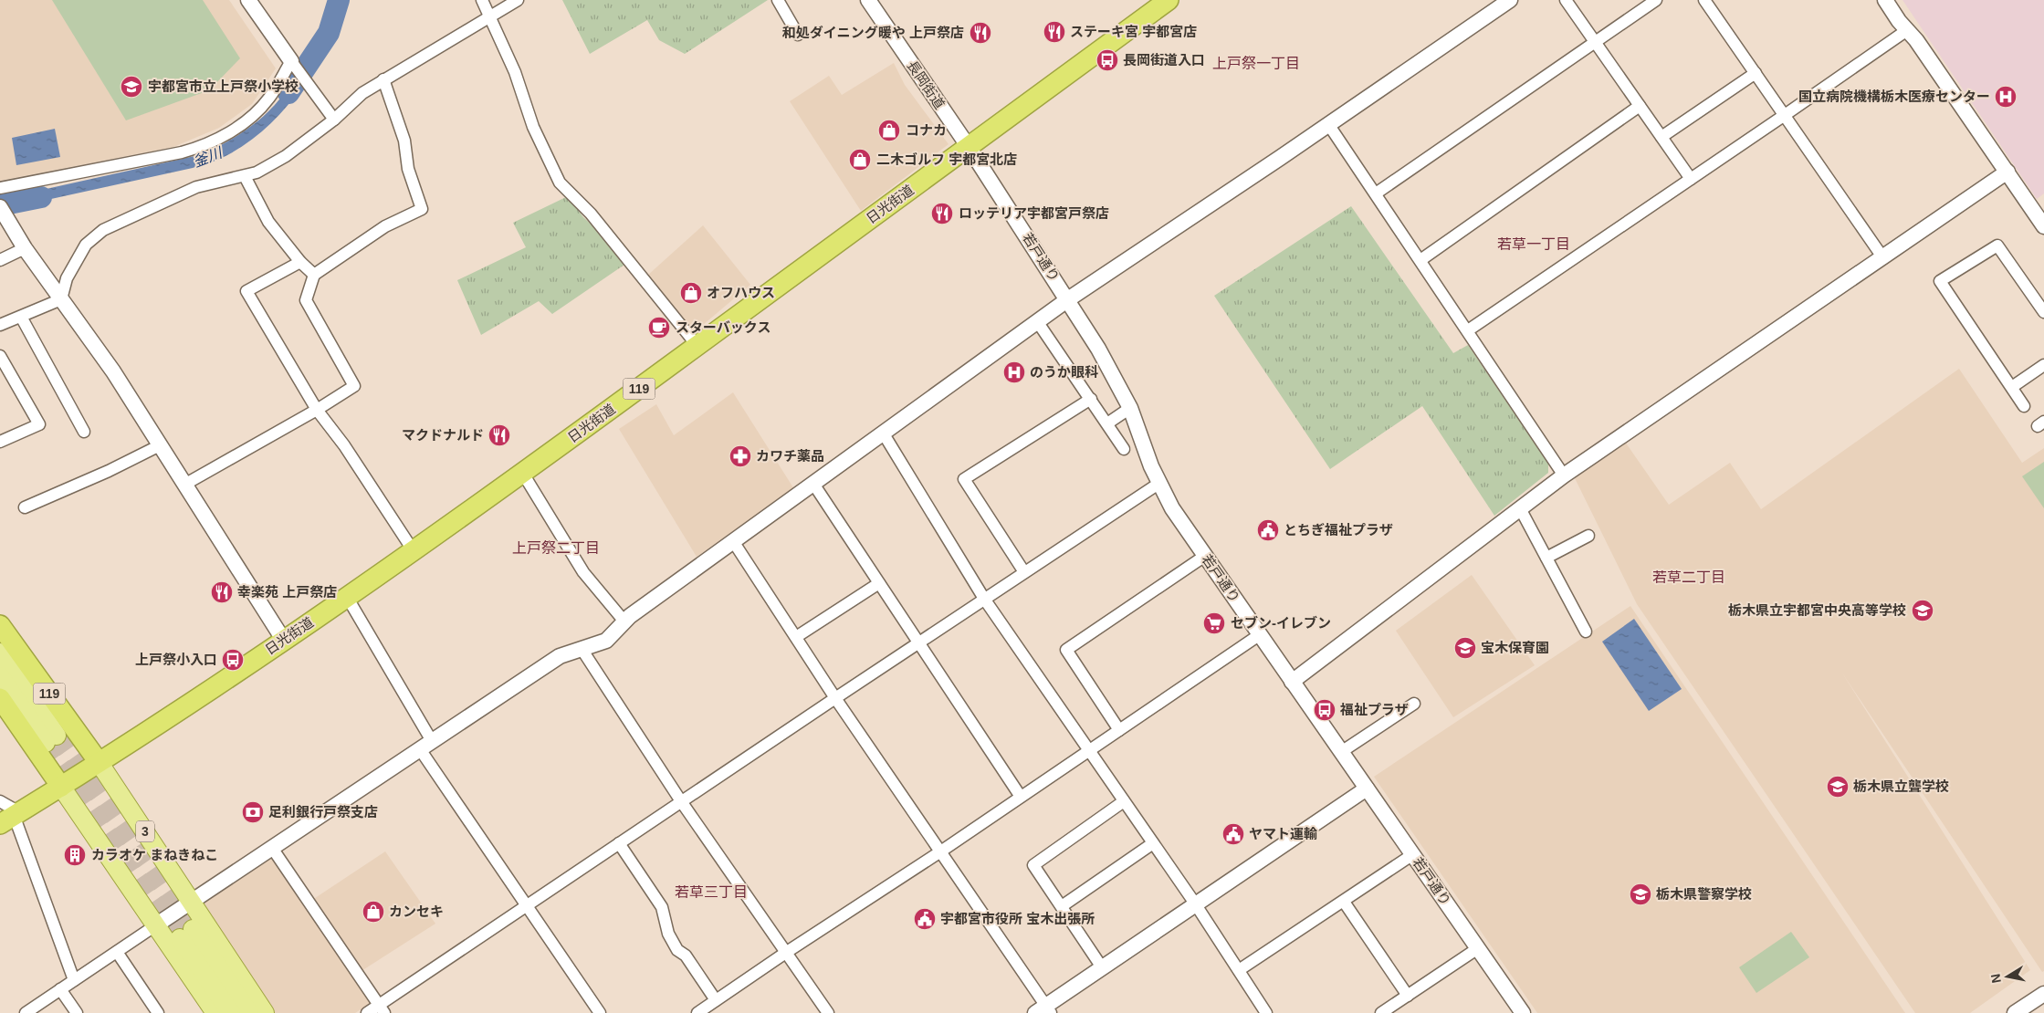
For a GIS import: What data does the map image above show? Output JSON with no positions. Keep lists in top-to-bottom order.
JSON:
{
  "streets": {
    "highway": ["日光街道", "119"],
    "main road": ["3"],
    "street": ["長岡街道", "若戸通り"]
  },
  "crossings": [
    ["長岡街道", "日光街道"],
    ["長岡街道", "若戸通り"],
    ["日光街道", "若戸通り"],
    ["日光街道", "119"],
    ["日光街道", "3"],
    ["119", "3"]
  ],
  "districts": [
    "上戸祭一丁目",
    "若草一丁目",
    "上戸祭二丁目",
    "若草二丁目",
    "若草三丁目"
  ],
  "water": ["釜川"],
  "places": {
    "restaurant": [
      "ステーキ宮 宇都宮店",
      "和処ダイニング暖や 上戸祭店",
      "ロッテリア宇都宮戸祭店",
      "マクドナルド",
      "幸楽苑 上戸祭店"
    ],
    "bus stop": ["長岡街道入口", "上戸祭小入口", "福祉プラザ"],
    "school or university": [
      "宇都宮市立上戸祭小学校",
      "栃木県立宇都宮中央高等学校",
      "宝木保育園",
      "栃木県立聾学校",
      "栃木県警察学校"
    ],
    "hospital": ["国立病院機構栃木医療センター", "のうか眼科"],
    "shop": [
      "コナカ",
      "二木ゴルフ 宇都宮北店",
      "オフハウス",
      "カンセキ"
    ],
    "cafe": ["スターバックス"],
    "pharmacy": ["カワチ薬品"],
    "public building": ["とちぎ福祉プラザ", "ヤマト運輸", "宇都宮市役所 宝木出張所"],
    "supermarket": ["セブン-イレブン"],
    "bank": ["足利銀行戸祭支店"],
    "building": ["カラオケ まねきねこ"]
  },
  "north": "left"
}
